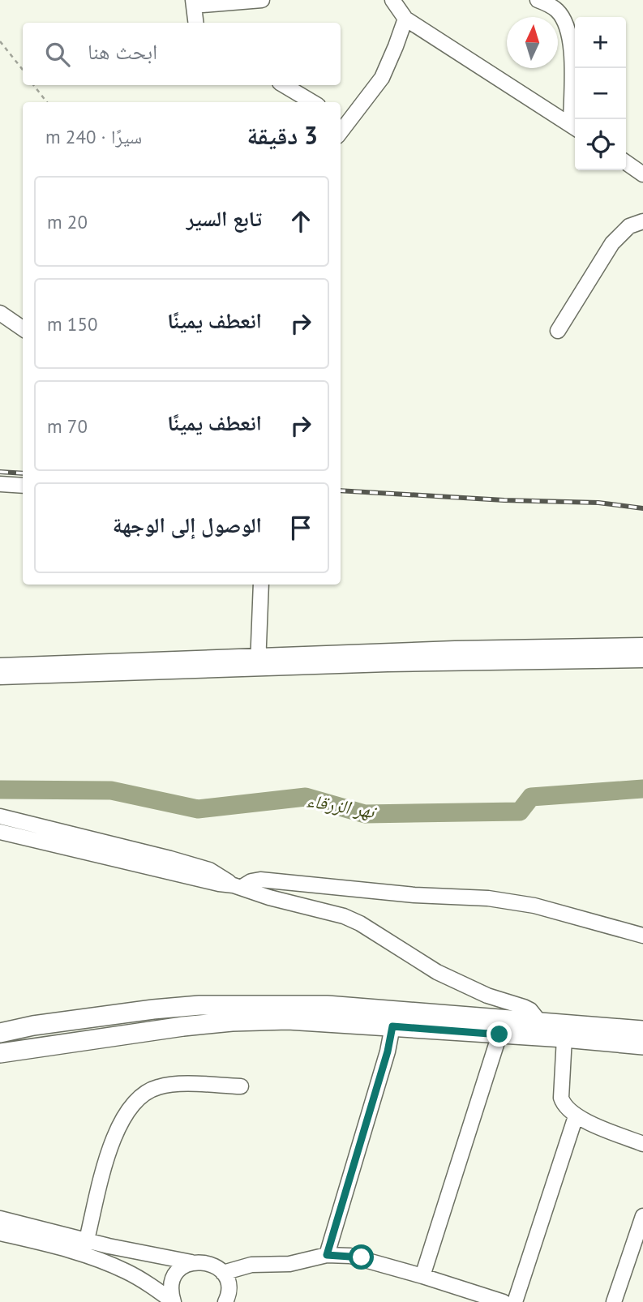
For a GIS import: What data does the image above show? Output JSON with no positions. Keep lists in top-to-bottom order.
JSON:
{
  "water": ["نهر الزرقاء"],
  "north": "top",
  "page": {
    "map_buttons": ["+", "−"],
    "search": "ابحث هنا",
    "heading": ["3 دقيقة", "سيرًا · 240 m"],
    "list": [
      ["تابع السير", "20 m"],
      ["انعطف يمينًا", "150 m"],
      ["انعطف يمينًا", "70 m"],
      "الوصول إلى الوجهة"
    ]
  }
}
